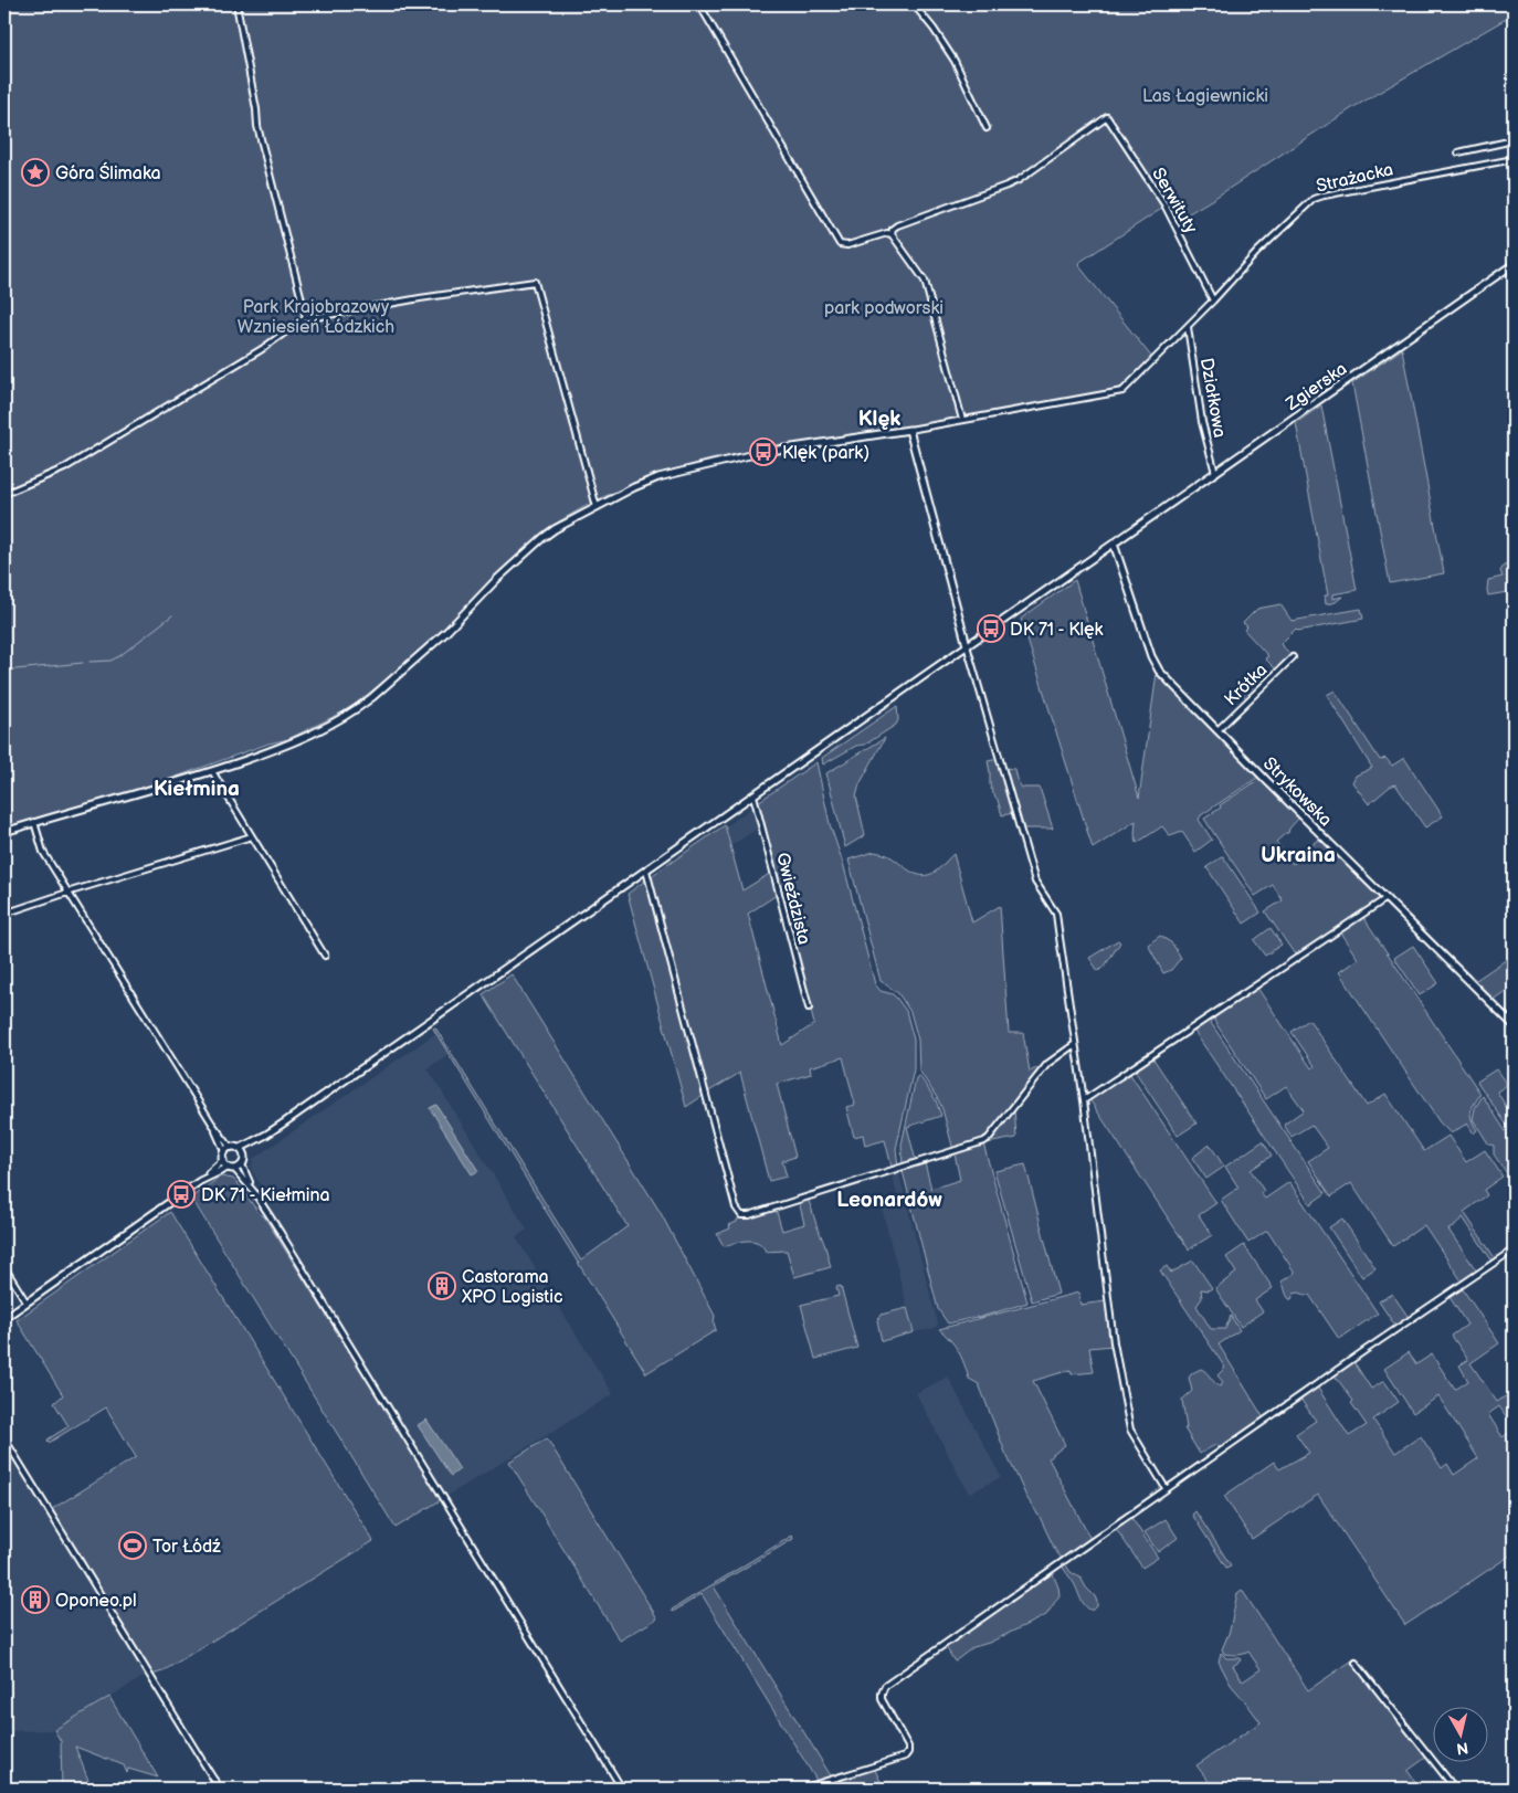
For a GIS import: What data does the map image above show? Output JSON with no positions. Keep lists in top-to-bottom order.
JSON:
{
  "streets": {
    "main road": ["Zgierska", "Strykowska"],
    "street": [
      "Strażacka",
      "Serwituty",
      "Działkowa",
      "Krótka",
      "Gwieździsta"
    ]
  },
  "crossings": [
    ["Strażacka", "Serwituty"],
    ["Strażacka", "Działkowa"],
    ["Zgierska", "Działkowa"],
    ["Zgierska", "Strykowska"],
    ["Zgierska", "Gwieździsta"],
    ["Krótka", "Strykowska"]
  ],
  "districts": [
    "Klęk",
    "Kiełmina",
    "Ukraina",
    "Leonardów"
  ],
  "parks": ["Las Łagiewnicki", "Park Krajobrazowy Wzniesień Łódzkich", "park podworski"],
  "places": {
    "place": ["Góra Ślimaka"],
    "bus stop": ["Klęk (park)", "DK 71 - Klęk", "DK 71 - Kiełmina"],
    "building": ["Castorama XPO Logistic", "Oponeo.pl"],
    "sports": ["Tor Łódź"]
  },
  "north": "bottom"
}
